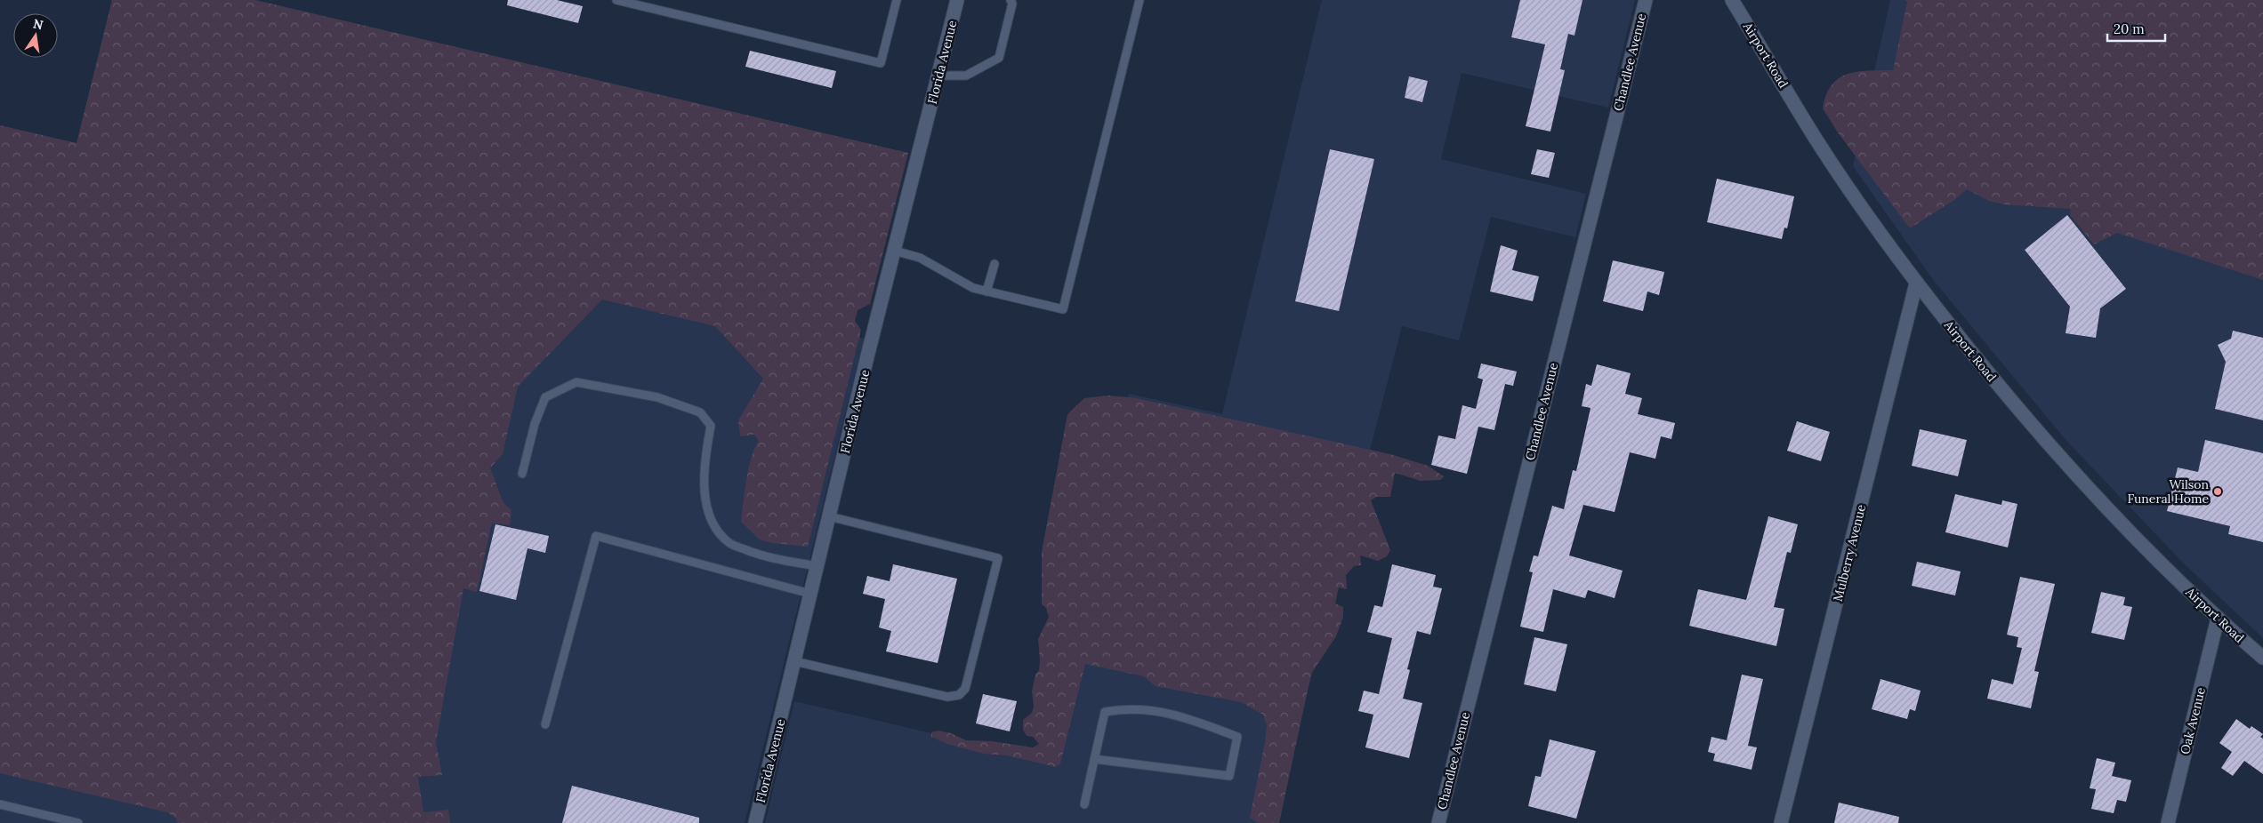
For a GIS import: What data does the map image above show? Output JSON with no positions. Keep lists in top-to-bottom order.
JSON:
{
  "streets": {
    "street": [
      "Airport Road",
      "Florida Avenue",
      "Chandlee Avenue",
      "Mulberry Avenue",
      "Oak Avenue"
    ]
  },
  "crossings": [
    ["Airport Road", "Mulberry Avenue"],
    ["Airport Road", "Oak Avenue"]
  ],
  "places": ["Wilson Funeral Home"],
  "scale_bar": "20 m",
  "north": "top"
}
